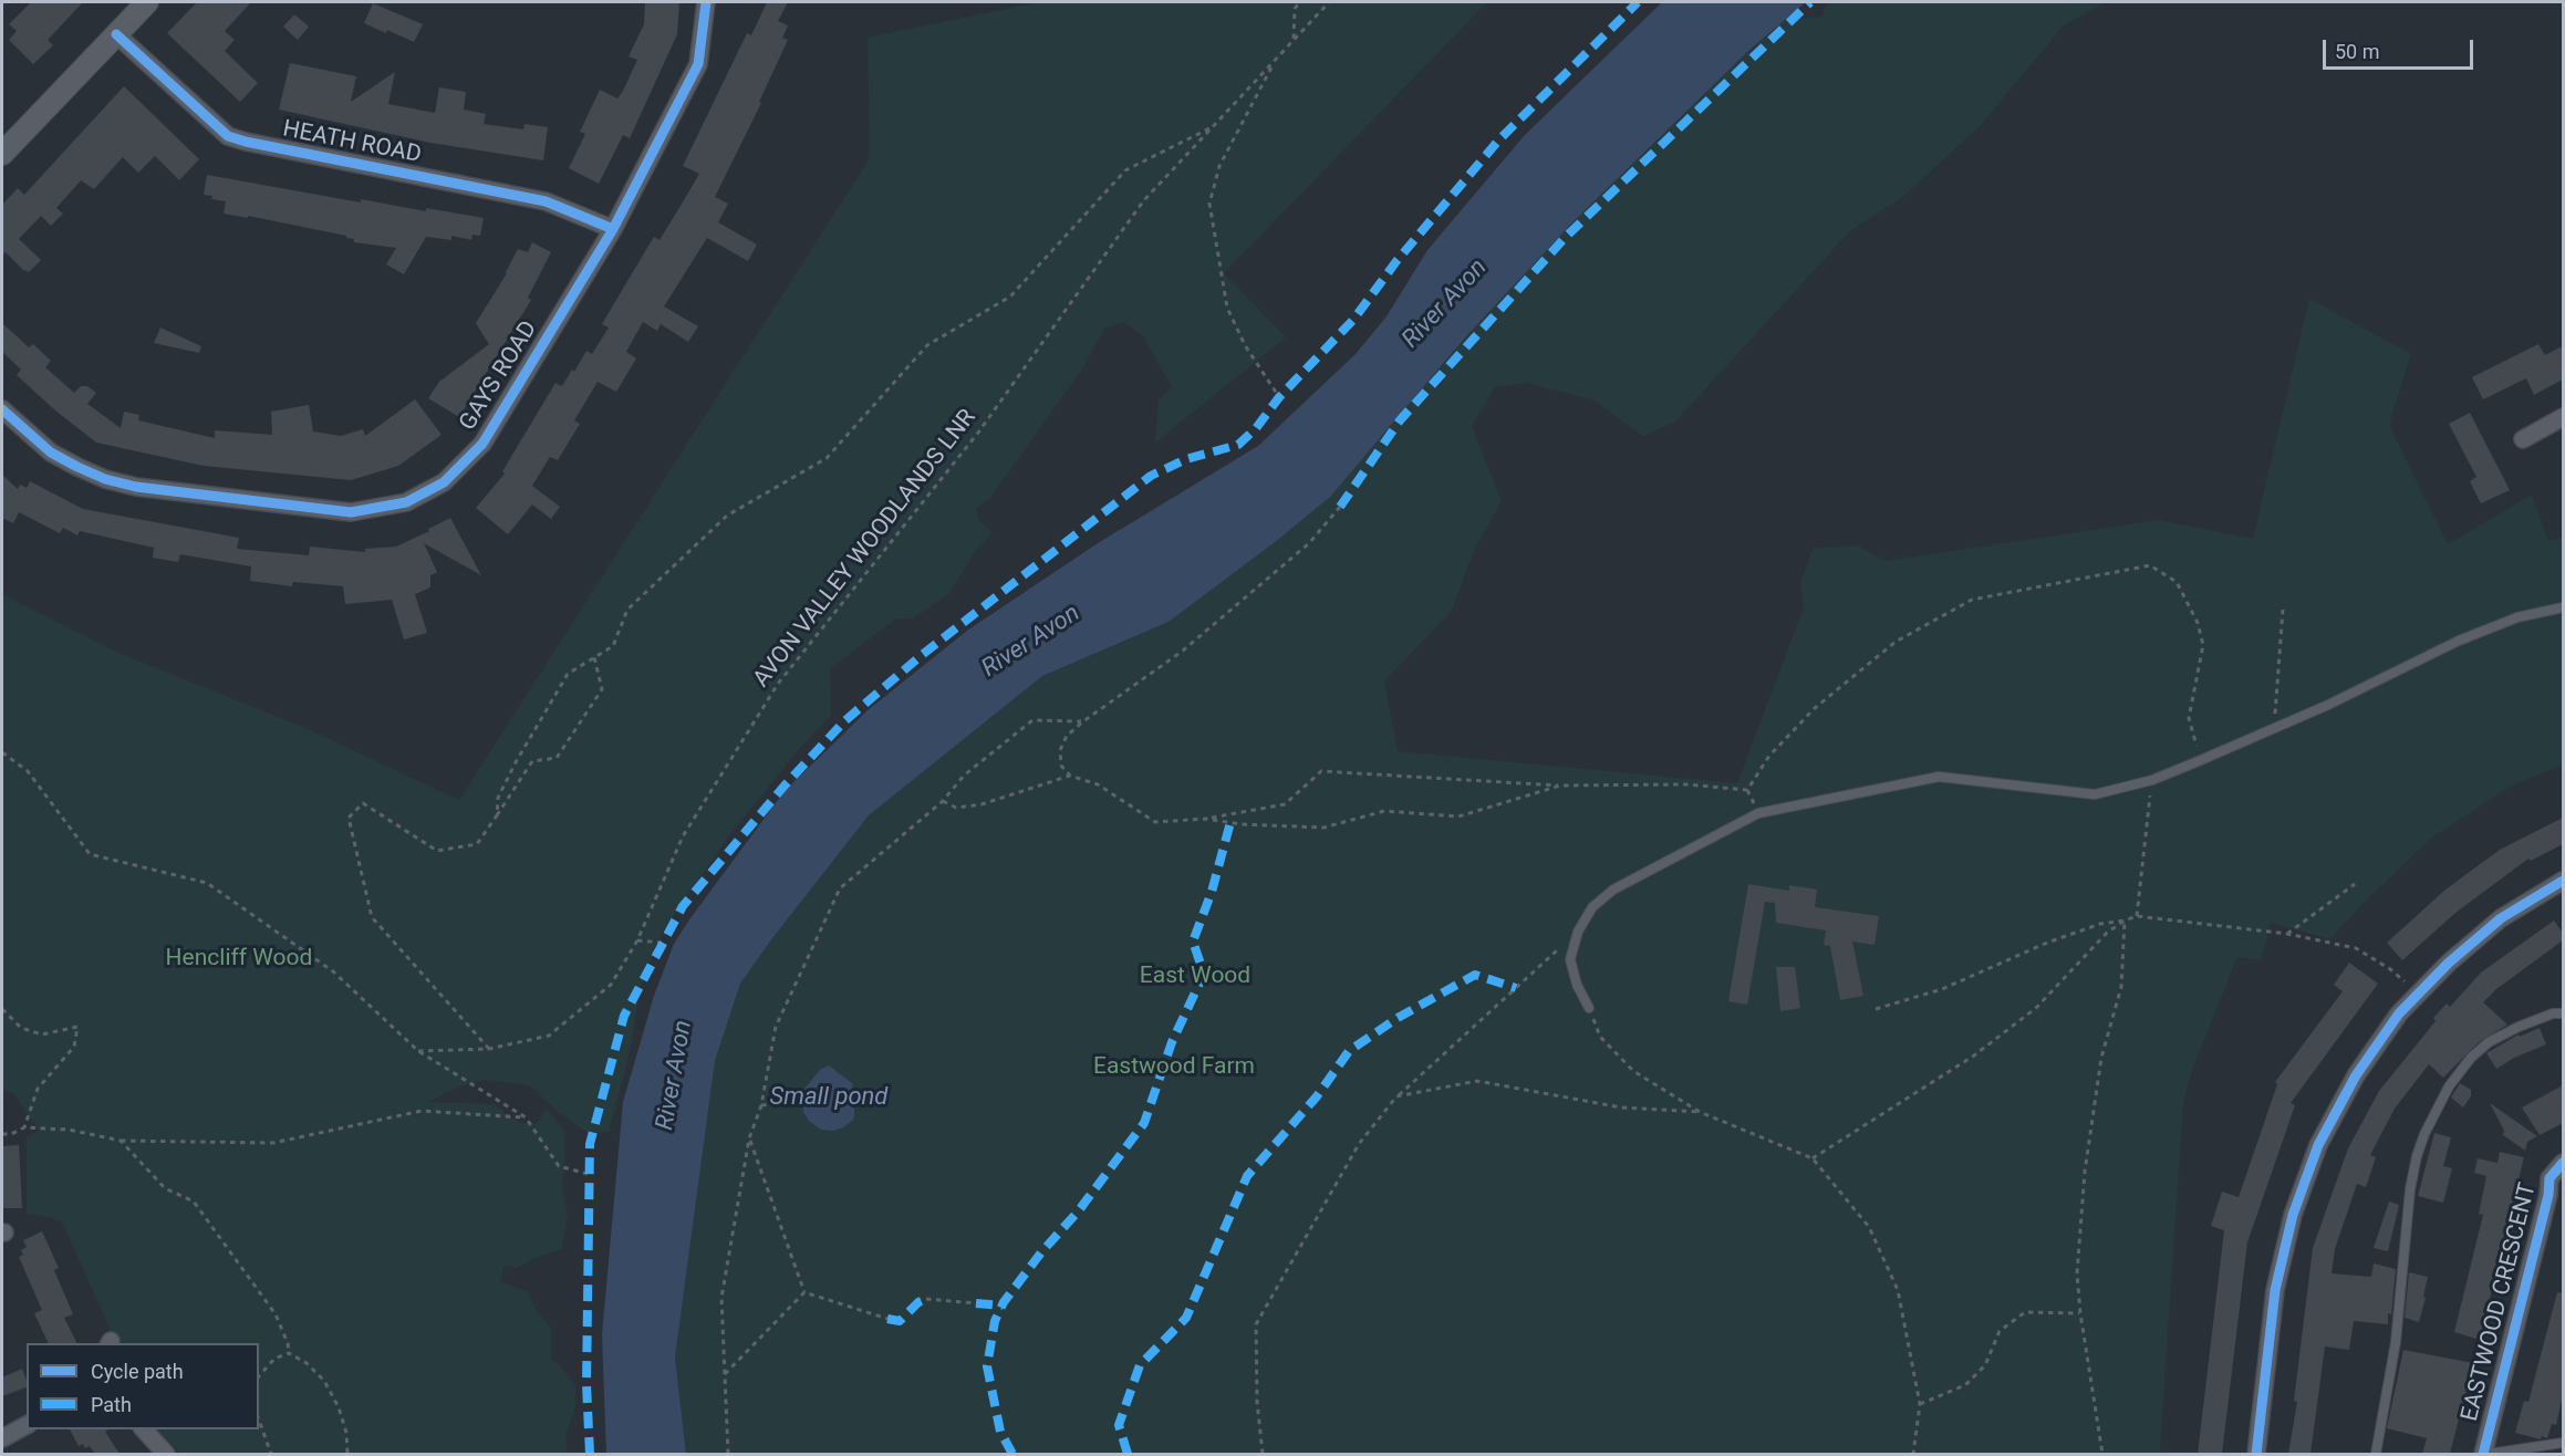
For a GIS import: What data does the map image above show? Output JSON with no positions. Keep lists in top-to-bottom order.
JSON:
{
  "streets": {
    "street": ["HEATH ROAD", "GAYS ROAD", "EASTWOOD CRESCENT"],
    "path": ["AVON VALLEY WOODLANDS LNR"]
  },
  "crossings": [
    ["HEATH ROAD", "GAYS ROAD"]
  ],
  "water": ["River Avon", "Small pond"],
  "parks": ["Hencliff Wood", "East Wood", "Eastwood Farm"],
  "legend": ["Cycle path", "Path"],
  "scale_bar": "50 m"
}
